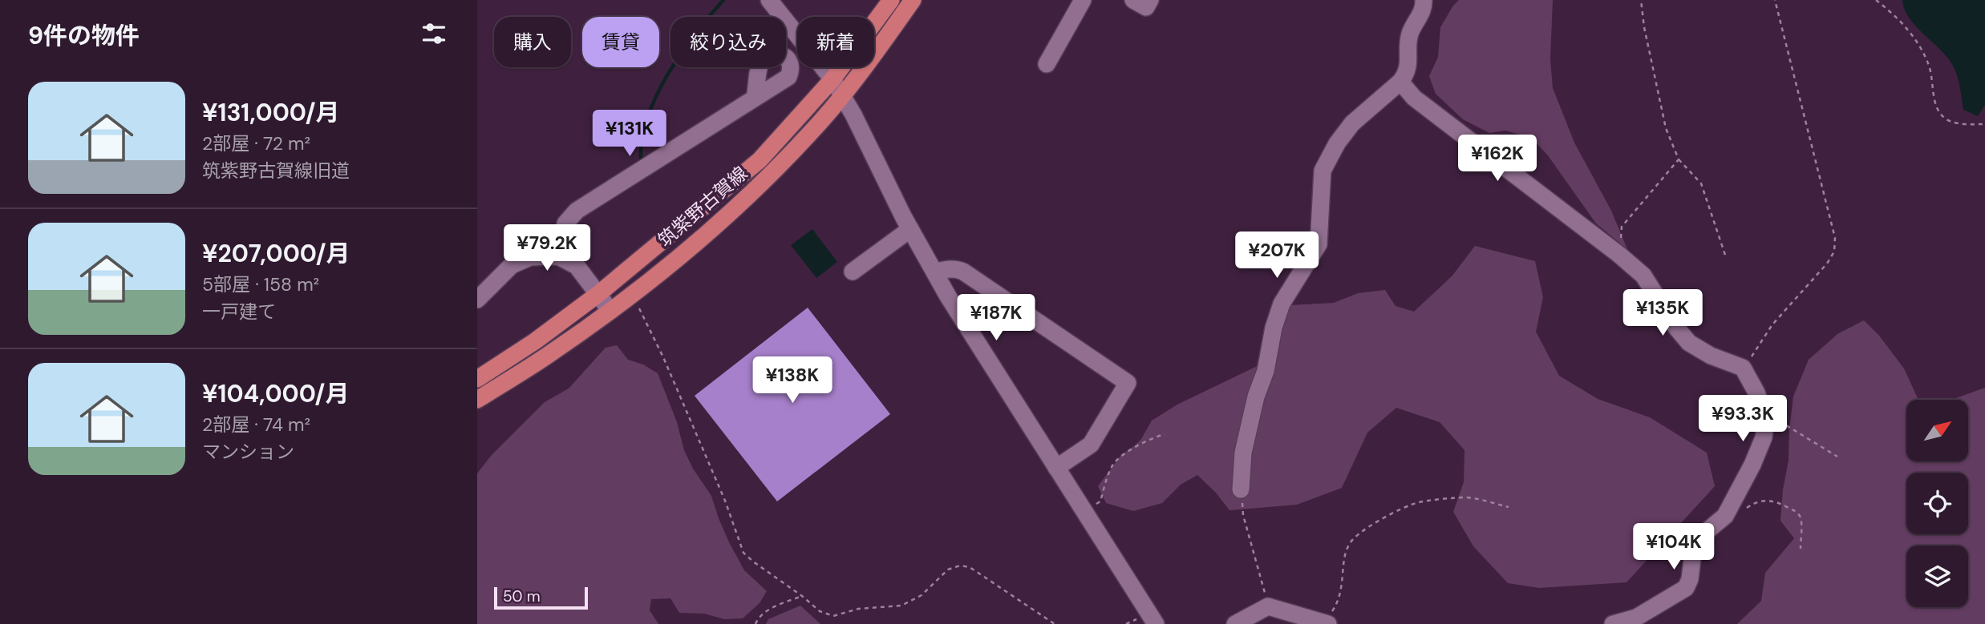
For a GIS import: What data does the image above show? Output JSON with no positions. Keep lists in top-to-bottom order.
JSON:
{
  "streets": {
    "main road": ["筑紫野古賀線"]
  },
  "scale_bar": "50 m",
  "north": "top right",
  "page": {
    "heading": "9件の物件",
    "chip": [
      "購入",
      "賃貸",
      "絞り込み",
      "新着"
    ],
    "list": [
      {
        "name": "¥131,000/月",
        "note": "2部屋 · 72 m² · 筑紫野古賀線旧道"
      },
      {
        "name": "¥207,000/月",
        "note": "5部屋 · 158 m² · 一戸建て"
      },
      {
        "name": "¥104,000/月",
        "note": "2部屋 · 74 m² · マンション"
      }
    ],
    "price": [
      "¥131K",
      "¥162K",
      "¥79.2K",
      "¥207K",
      "¥135K",
      "¥187K",
      "¥138K",
      "¥93.3K",
      "¥104K"
    ],
    "scale": "50 m"
  }
}
